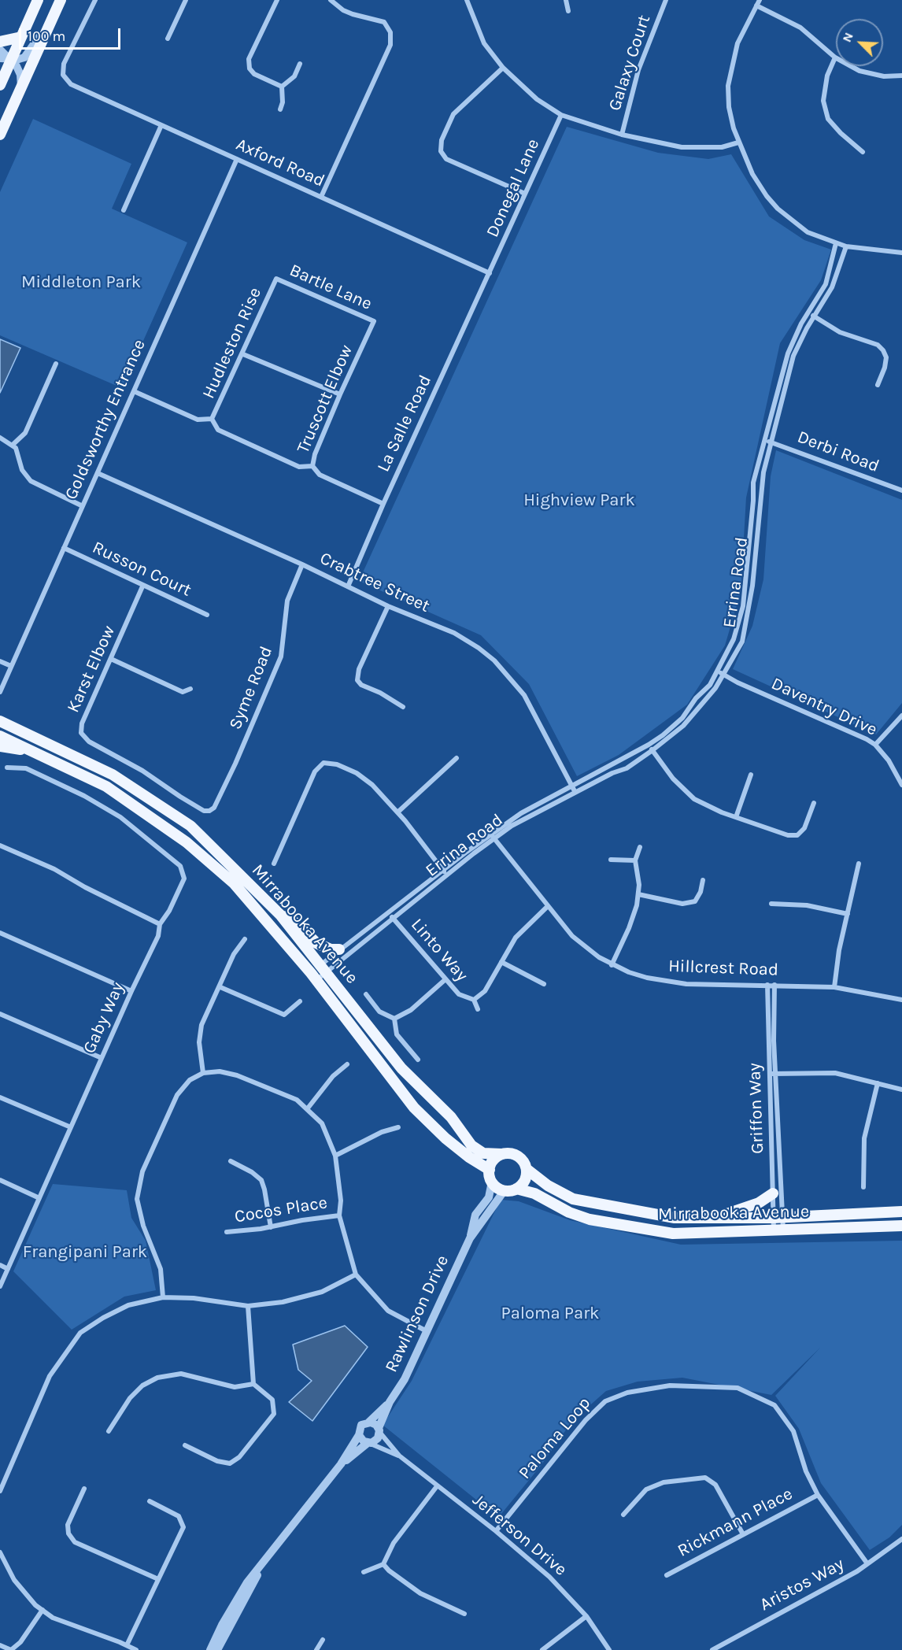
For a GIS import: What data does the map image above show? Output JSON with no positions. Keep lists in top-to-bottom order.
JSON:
{
  "streets": {
    "main road": ["Mirrabooka Avenue"],
    "street": [
      "Galaxy Court",
      "Axford Road",
      "Donegal Lane",
      "Bartle Lane",
      "Hudleston Rise",
      "Truscott Elbow",
      "Goldsworthy Entrance",
      "La Salle Road",
      "Derbi Road",
      "Russon Court",
      "Crabtree Street",
      "Errina Road",
      "Karst Elbow",
      "Syme Road",
      "Daventry Drive",
      "Linto Way",
      "Hillcrest Road",
      "Gaby Way",
      "Griffon Way",
      "Cocos Place",
      "Rawlinson Drive",
      "Paloma Loop",
      "Rickmann Place",
      "Jefferson Drive",
      "Aristos Way"
    ]
  },
  "crossings": [
    ["Axford Road", "Donegal Lane"],
    ["Axford Road", "Goldsworthy Entrance"],
    ["Axford Road", "La Salle Road"],
    ["Donegal Lane", "La Salle Road"],
    ["Bartle Lane", "Hudleston Rise"],
    ["Bartle Lane", "Truscott Elbow"],
    ["Hudleston Rise", "Goldsworthy Entrance"],
    ["Truscott Elbow", "La Salle Road"],
    ["Goldsworthy Entrance", "Russon Court"],
    ["Goldsworthy Entrance", "Crabtree Street"],
    ["La Salle Road", "Crabtree Street"],
    ["Derbi Road", "Errina Road"],
    ["Russon Court", "Karst Elbow"],
    ["Crabtree Street", "Errina Road"],
    ["Crabtree Street", "Syme Road"],
    ["Errina Road", "Daventry Drive"],
    ["Errina Road", "Mirrabooka Avenue"],
    ["Errina Road", "Linto Way"],
    ["Errina Road", "Hillcrest Road"],
    ["Karst Elbow", "Syme Road"],
    ["Mirrabooka Avenue", "Griffon Way"],
    ["Mirrabooka Avenue", "Rawlinson Drive"],
    ["Linto Way", "Hillcrest Road"],
    ["Hillcrest Road", "Griffon Way"],
    ["Rawlinson Drive", "Jefferson Drive"],
    ["Paloma Loop", "Rickmann Place"],
    ["Paloma Loop", "Jefferson Drive"],
    ["Paloma Loop", "Aristos Way"]
  ],
  "parks": [
    "Middleton Park",
    "Highview Park",
    "Frangipani Park",
    "Paloma Park"
  ],
  "scale_bar": "100 m",
  "north": "top left"
}
